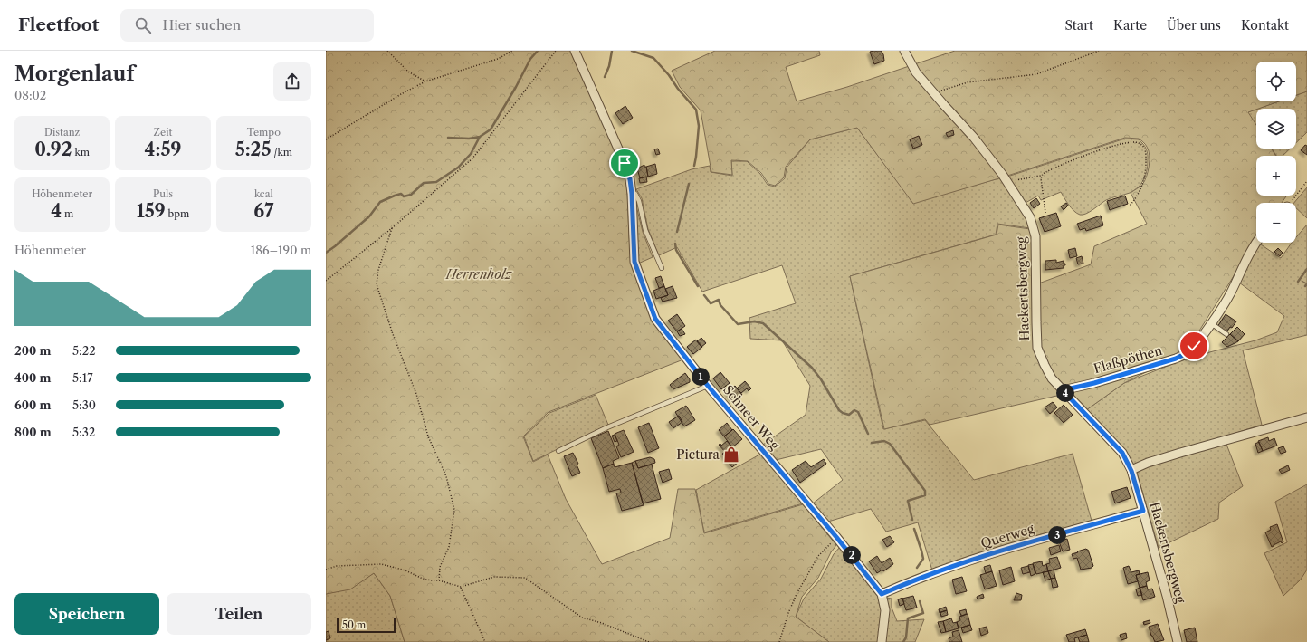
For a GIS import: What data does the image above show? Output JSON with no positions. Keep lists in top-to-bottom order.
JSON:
{
  "streets": {
    "street": [
      "Hackertsbergweg",
      "Flaßpöthen",
      "Schneer Weg",
      "Querweg"
    ]
  },
  "crossings": [
    ["Hackertsbergweg", "Flaßpöthen"],
    ["Hackertsbergweg", "Querweg"],
    ["Schneer Weg", "Querweg"]
  ],
  "parks": ["Herrenholz"],
  "places": {
    "shop": ["Pictura"]
  },
  "scale_bar": "50 m",
  "page": {
    "header": "Fleetfoot",
    "search": "Hier suchen",
    "nav": [
      "Start",
      "Karte",
      "Über uns",
      "Kontakt"
    ],
    "heading": ["Morgenlauf", "08:02"],
    "map_buttons": ["+", "−"],
    "stats": [
      ["Distanz", "0.92 km"],
      ["Zeit", "4:59"],
      ["Tempo", "5:25 /km"],
      ["Höhenmeter", "4 m"],
      ["Puls", "159 bpm"],
      ["kcal", "67"]
    ],
    "chart": ["Höhenmeter", "186–190 m"],
    "list": [
      {
        "name": "200 m",
        "note": "5:22"
      },
      {
        "name": "400 m",
        "note": "5:17"
      },
      {
        "name": "600 m",
        "note": "5:30"
      },
      {
        "name": "800 m",
        "note": "5:32"
      }
    ],
    "pins": [
      "1",
      "4",
      "3",
      "2"
    ],
    "buttons": ["Speichern", "Teilen"],
    "scale": "50 m"
  }
}
